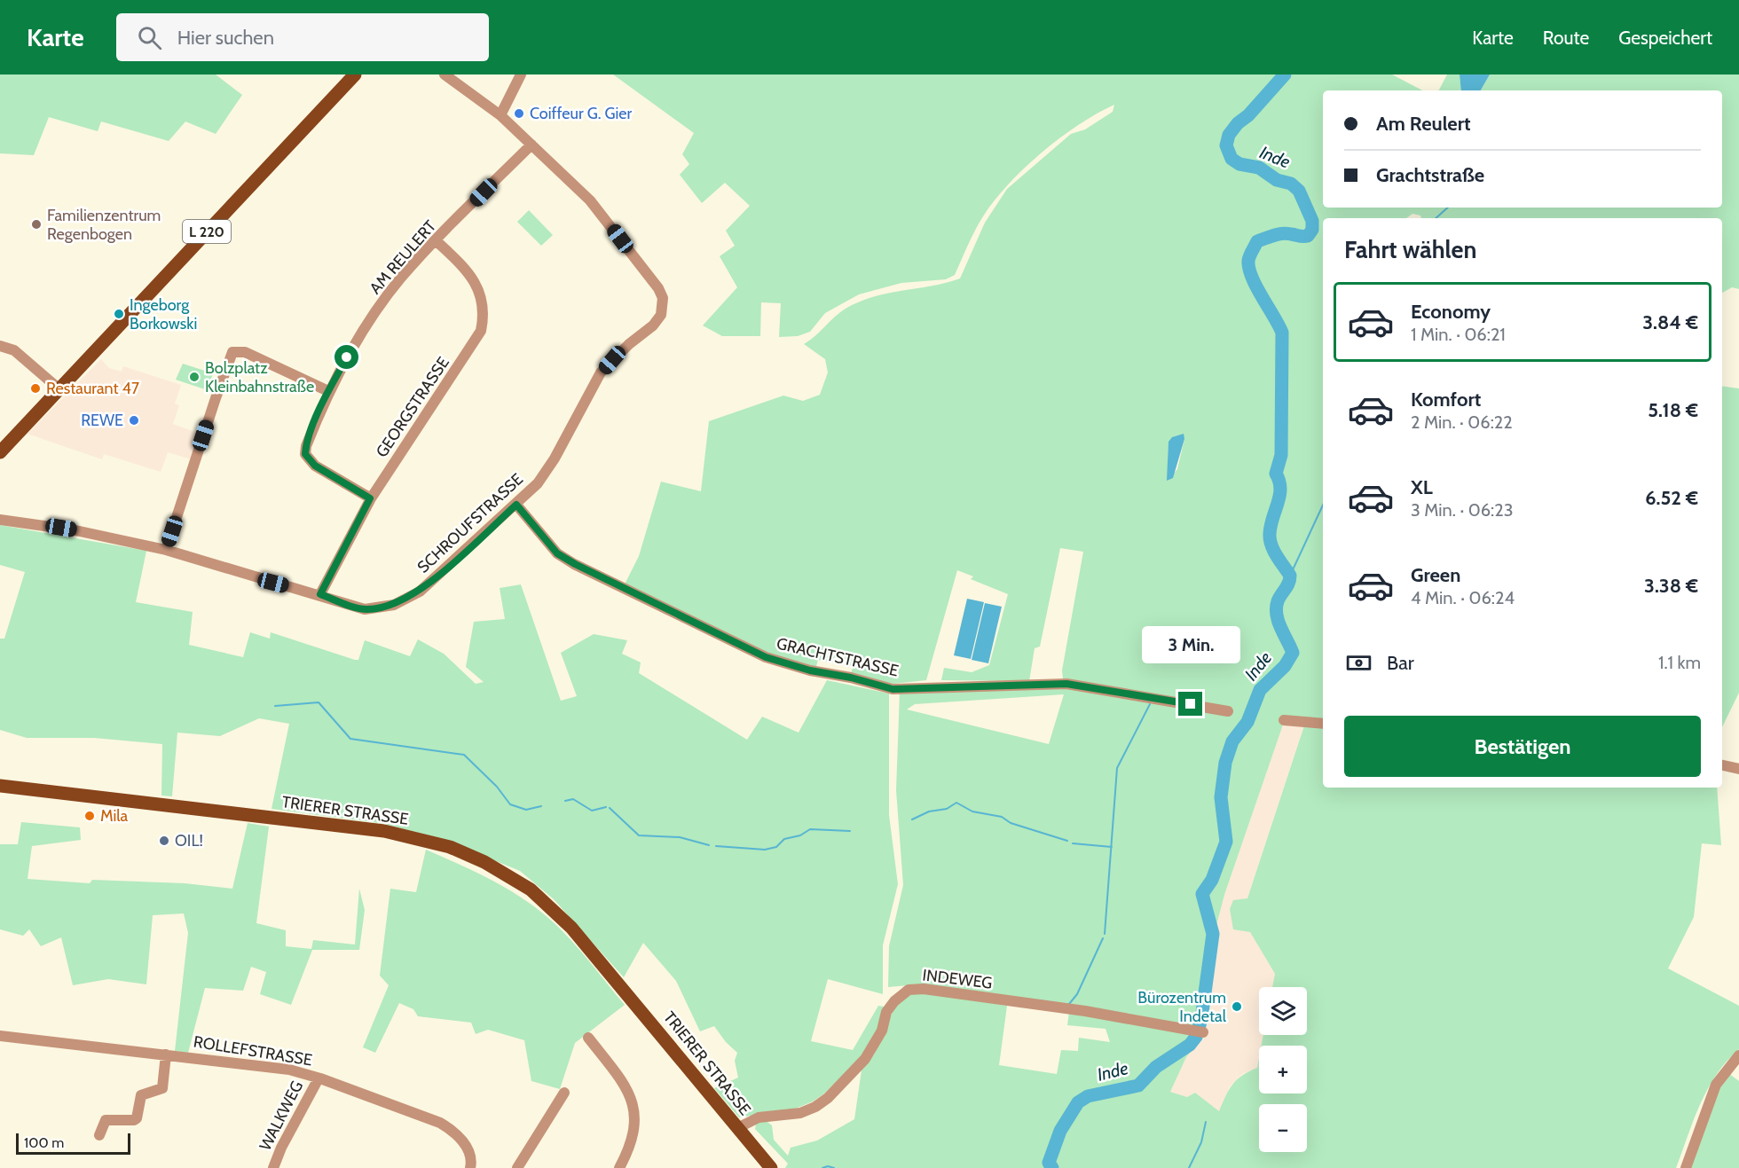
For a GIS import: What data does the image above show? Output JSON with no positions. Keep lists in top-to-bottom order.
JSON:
{
  "streets": {
    "main road": ["L 220", "TRIERER STRASSE"],
    "street": [
      "AM REULERT",
      "GEORGSTRASSE",
      "SCHROUFSTRASSE",
      "GRACHTSTRASSE",
      "INDEWEG",
      "ROLLEFSTRASSE",
      "WALKWEG"
    ]
  },
  "crossings": [
    ["AM REULERT", "GEORGSTRASSE"],
    ["AM REULERT", "SCHROUFSTRASSE"],
    ["GEORGSTRASSE", "SCHROUFSTRASSE"],
    ["SCHROUFSTRASSE", "GRACHTSTRASSE"],
    ["TRIERER STRASSE", "INDEWEG"],
    ["ROLLEFSTRASSE", "WALKWEG"]
  ],
  "water": ["Inde"],
  "places": [
    "Coiffeur G. Gier",
    "Familienzentrum Regenbogen",
    "Ingeborg Borkowski",
    "Bolzplatz Kleinbahnstraße",
    "Restaurant 47",
    "REWE",
    "Mila",
    "OIL!",
    "Bürozentrum Indetal"
  ],
  "scale_bar": "100 m",
  "page": {
    "header": "Karte",
    "search": "Hier suchen",
    "nav": ["Karte", "Route", "Gespeichert"],
    "banner": ["Am Reulert", "Grachtstraße"],
    "heading": "Fahrt wählen",
    "list": [
      {
        "name": "Economy",
        "note": "1 Min. · 06:21",
        "value": "3.84 €"
      },
      {
        "name": "Komfort",
        "note": "2 Min. · 06:22",
        "value": "5.18 €"
      },
      {
        "name": "XL",
        "note": "3 Min. · 06:23",
        "value": "6.52 €"
      },
      {
        "name": "Green",
        "note": "4 Min. · 06:24",
        "value": "3.38 €"
      }
    ],
    "bubble": "3 Min.",
    "pay": ["Bar", "1.1 km"],
    "buttons": "Bestätigen",
    "map_buttons": ["+", "−"],
    "scale": "100 m"
  }
}
